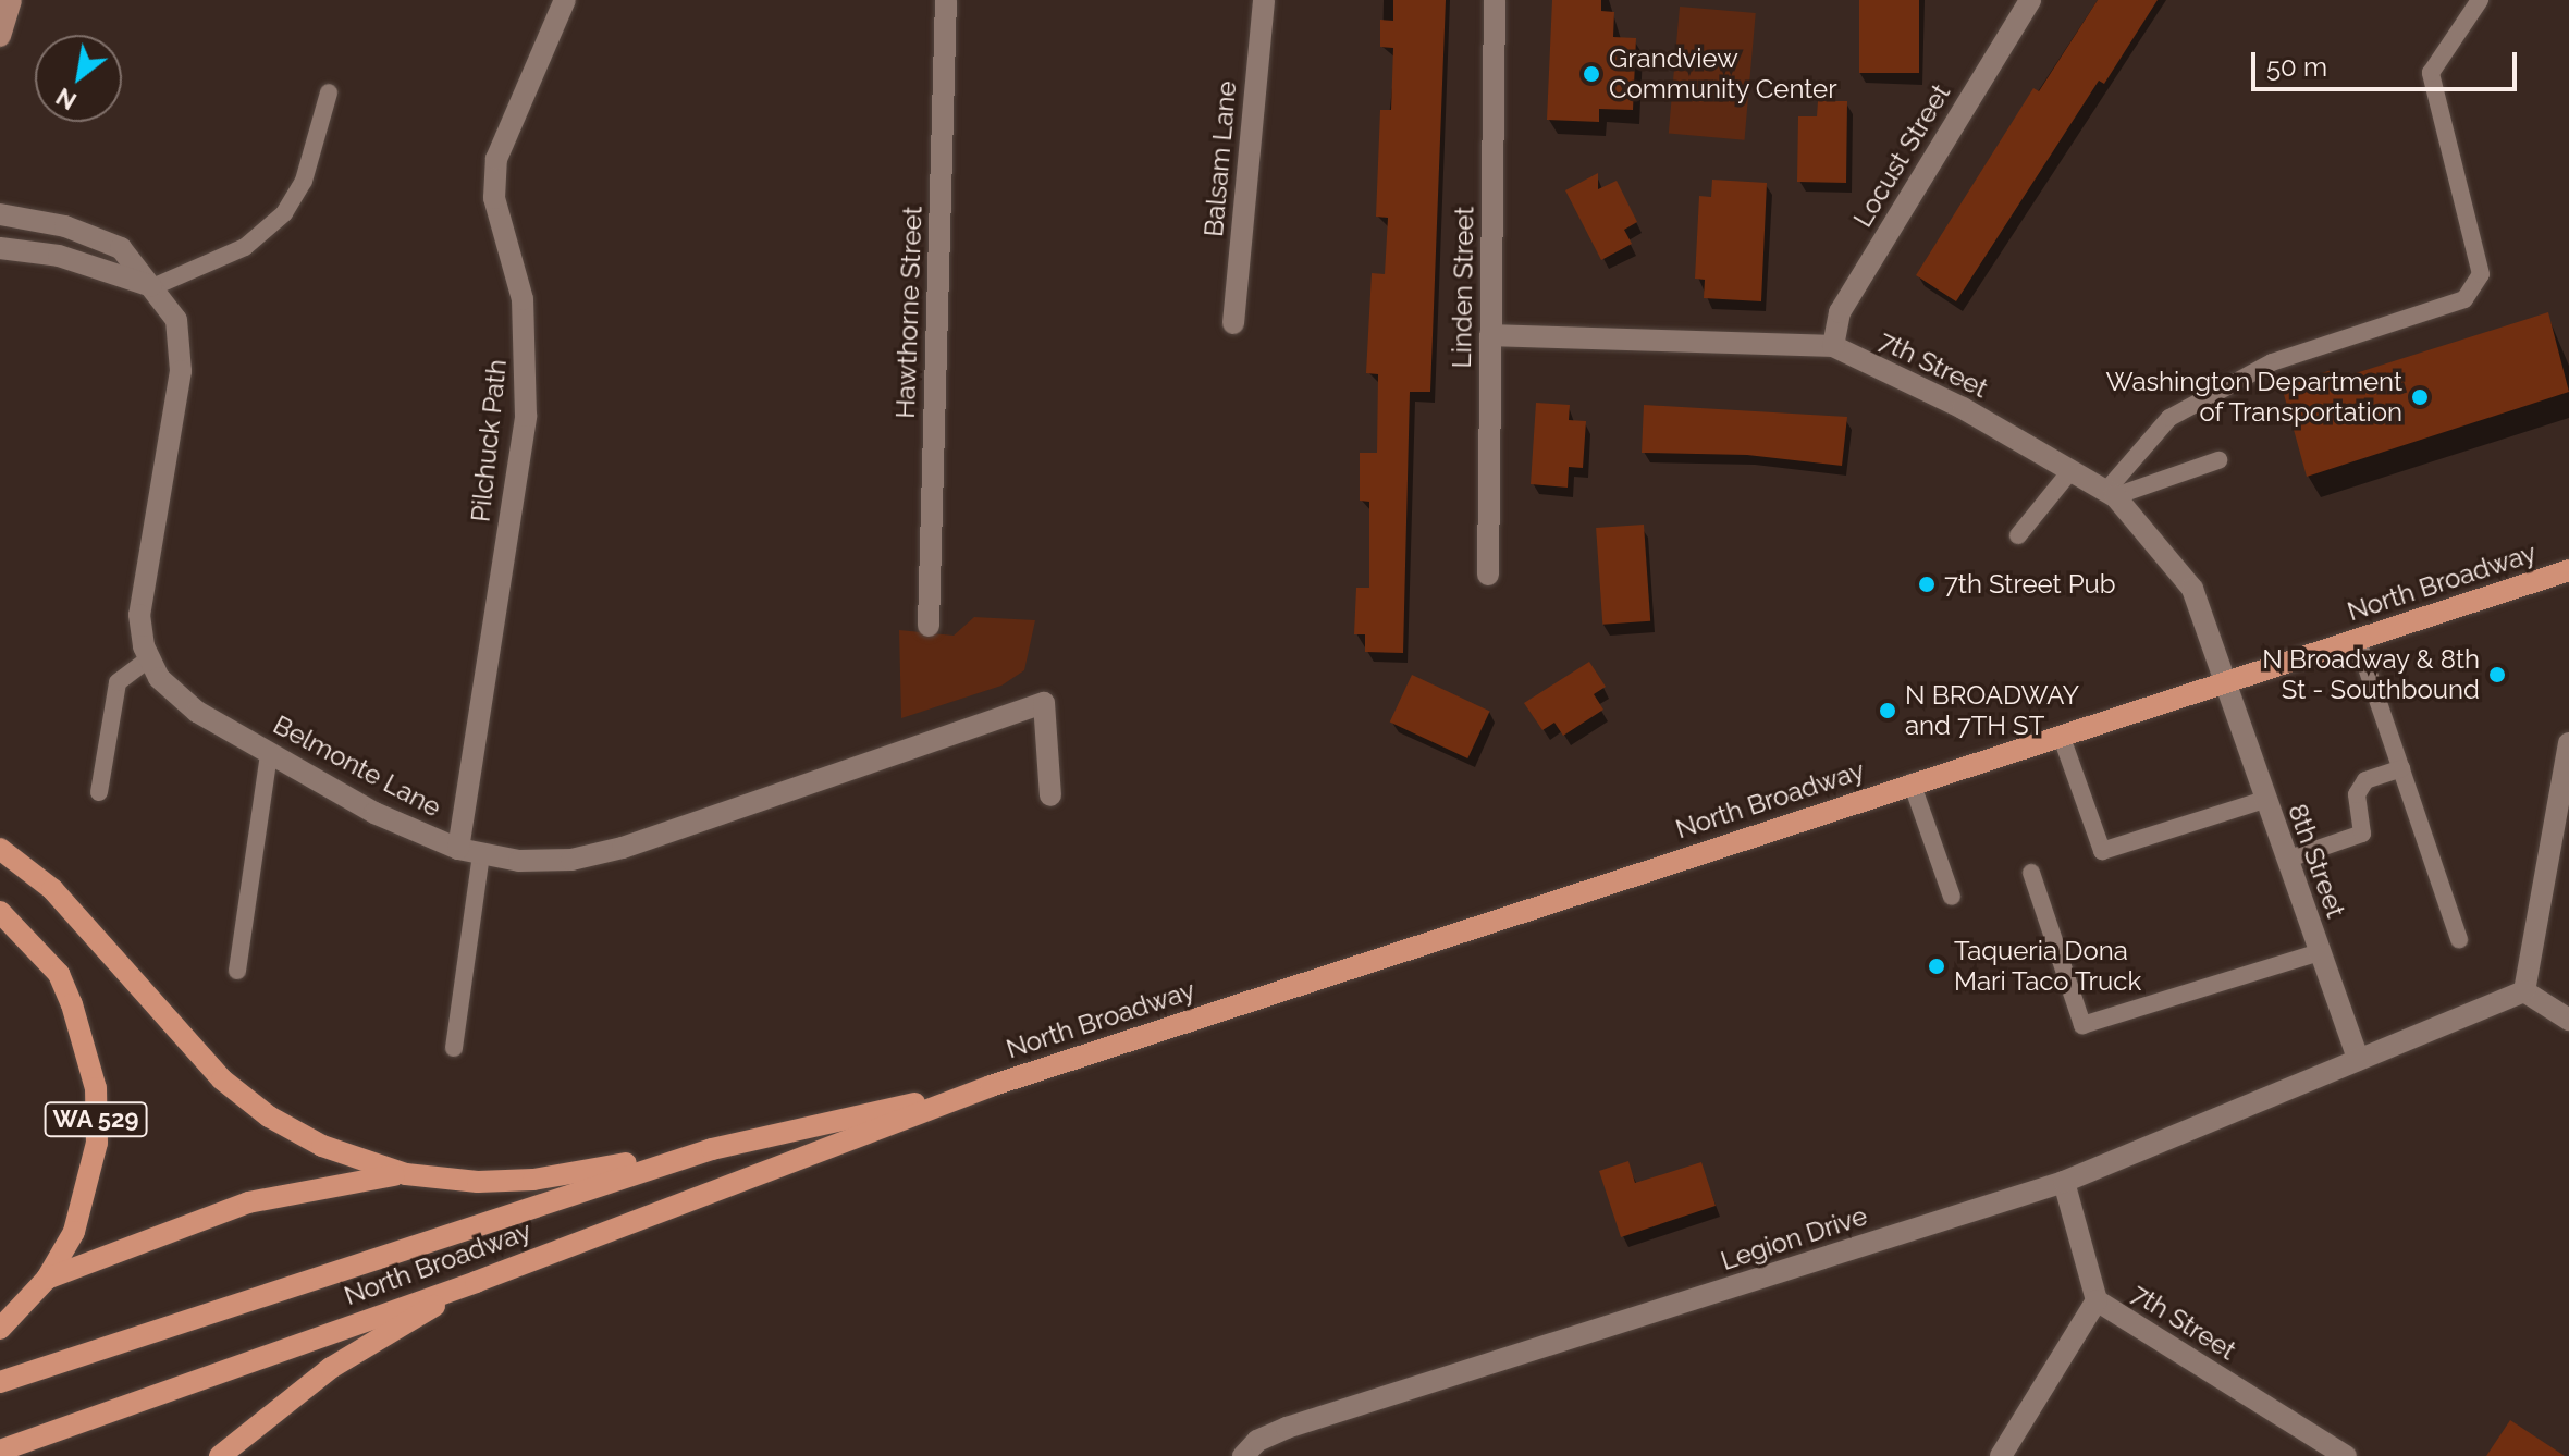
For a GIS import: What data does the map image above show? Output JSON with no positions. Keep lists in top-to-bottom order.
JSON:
{
  "streets": {
    "main road": ["North Broadway", "WA 529"],
    "street": [
      "Locust Street",
      "Balsam Lane",
      "Linden Street",
      "Hawthorne Street",
      "7th Street",
      "Pilchuck Path",
      "Belmonte Lane",
      "8th Street",
      "Legion Drive"
    ]
  },
  "crossings": [
    ["Locust Street", "7th Street"],
    ["Linden Street", "7th Street"],
    ["7th Street", "North Broadway"],
    ["7th Street", "8th Street"],
    ["7th Street", "Legion Drive"],
    ["Pilchuck Path", "Belmonte Lane"],
    ["North Broadway", "8th Street"],
    ["8th Street", "Legion Drive"]
  ],
  "places": [
    "Grandview Community Center",
    "Washington Department of Transportation",
    "7th Street Pub",
    "N Broadway & 8th St - Southbound",
    "N BROADWAY and 7TH ST",
    "Taqueria Dona Mari Taco Truck"
  ],
  "scale_bar": "50 m",
  "north": "bottom left"
}
